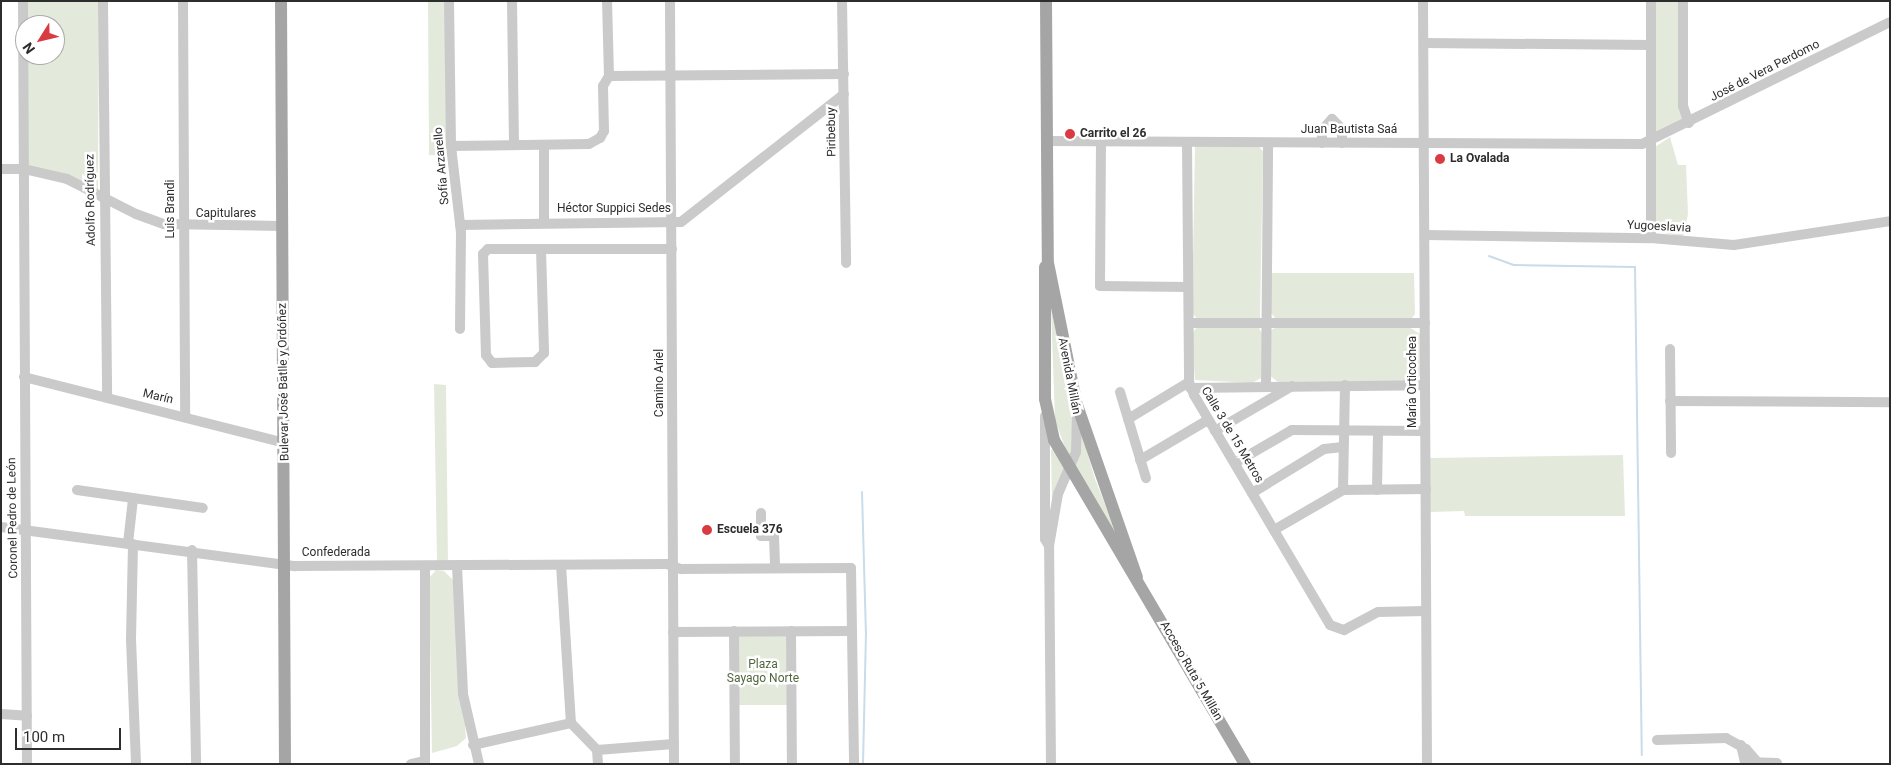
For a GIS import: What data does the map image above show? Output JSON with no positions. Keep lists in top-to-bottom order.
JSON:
{
  "streets": {
    "main road": ["Avenida Millán", "Bulevar José Batlle y Ordóñez", "Acceso Ruta 5 Millán"],
    "street": [
      "José de Vera Perdomo",
      "Juan Bautista Saá",
      "Piribebuy",
      "Sofía Arzarello",
      "Adolfo Rodríguez",
      "Luis Brandi",
      "Héctor Suppici Sedes",
      "Capitulares",
      "Yugoeslavia",
      "María Orticochea",
      "Camino Ariel",
      "Marín",
      "Calle 3 de 15 Metros",
      "Coronel Pedro de León",
      "Confederada"
    ]
  },
  "crossings": [
    ["José de Vera Perdomo", "Juan Bautista Saá"],
    ["Juan Bautista Saá", "Avenida Millán"],
    ["Juan Bautista Saá", "María Orticochea"],
    ["Juan Bautista Saá", "Calle 3 de 15 Metros"],
    ["Piribebuy", "Héctor Suppici Sedes"],
    ["Sofía Arzarello", "Héctor Suppici Sedes"],
    ["Adolfo Rodríguez", "Capitulares"],
    ["Adolfo Rodríguez", "Marín"],
    ["Luis Brandi", "Capitulares"],
    ["Luis Brandi", "Marín"],
    ["Héctor Suppici Sedes", "Camino Ariel"],
    ["Capitulares", "Bulevar José Batlle y Ordóñez"],
    ["Capitulares", "Coronel Pedro de León"],
    ["Yugoeslavia", "María Orticochea"],
    ["Avenida Millán", "Acceso Ruta 5 Millán"],
    ["Bulevar José Batlle y Ordóñez", "Marín"],
    ["Bulevar José Batlle y Ordóñez", "Confederada"],
    ["María Orticochea", "Calle 3 de 15 Metros"],
    ["Camino Ariel", "Confederada"],
    ["Marín", "Coronel Pedro de León"],
    ["Coronel Pedro de León", "Confederada"]
  ],
  "parks": ["Plaza Sayago Norte"],
  "places": ["Carrito el 26", "La Ovalada", "Escuela 376"],
  "scale_bar": "100 m",
  "north": "bottom left"
}
